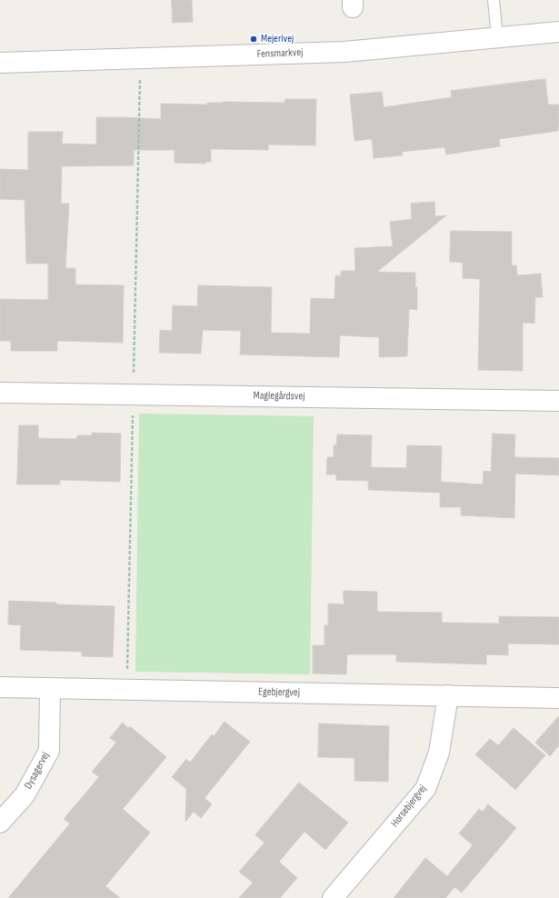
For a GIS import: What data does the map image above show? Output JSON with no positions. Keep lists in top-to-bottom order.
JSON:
{
  "streets": {
    "street": [
      "Fensmarkvej",
      "Maglegårdsvej",
      "Egebjergvej",
      "Dysagervej",
      "Horsebjergvej"
    ]
  },
  "crossings": [
    ["Egebjergvej", "Dysagervej"],
    ["Egebjergvej", "Horsebjergvej"]
  ],
  "places": ["Mejerivej"]
}
